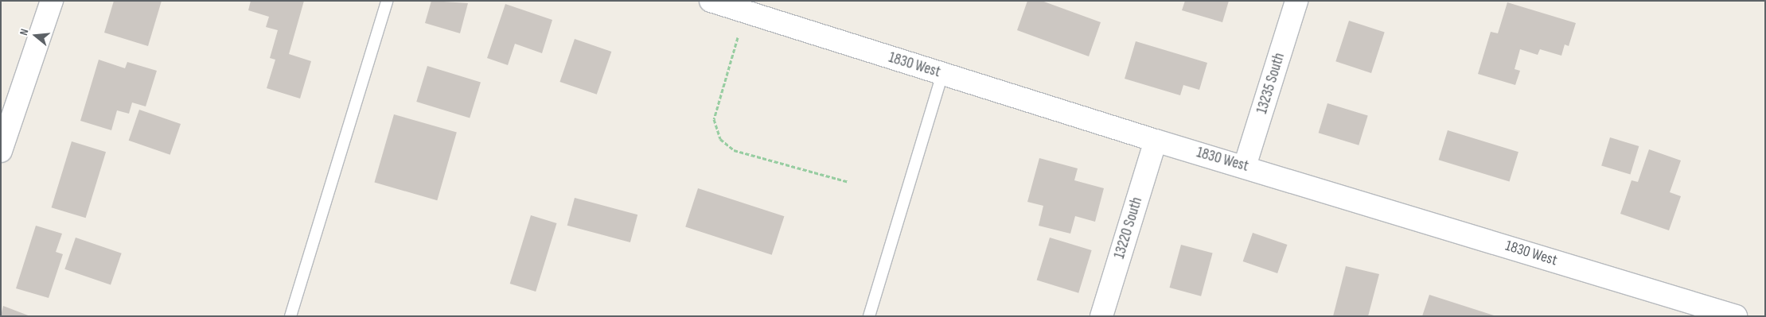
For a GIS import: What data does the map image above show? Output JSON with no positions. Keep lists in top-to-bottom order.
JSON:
{
  "streets": {
    "street": ["1830 West", "13235 South", "13220 South"]
  },
  "crossings": [
    ["1830 West", "13235 South"],
    ["1830 West", "13220 South"]
  ],
  "north": "left"
}
